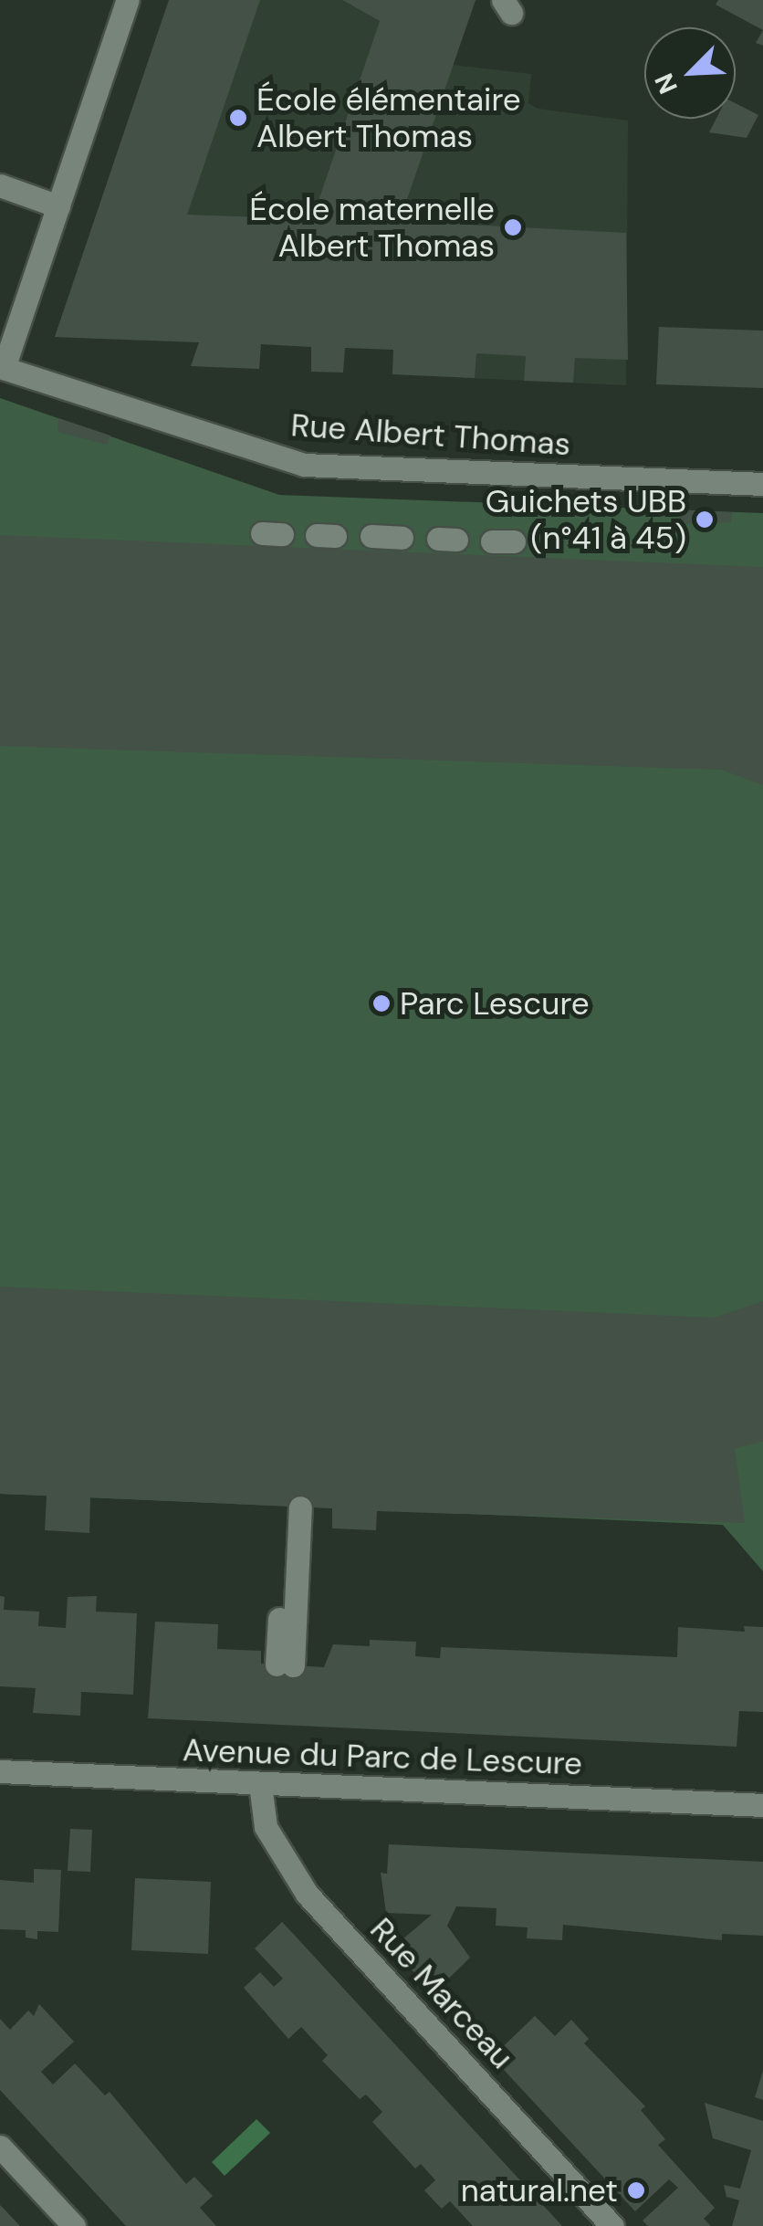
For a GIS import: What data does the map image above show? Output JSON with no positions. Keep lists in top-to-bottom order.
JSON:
{
  "streets": {
    "street": ["Rue Albert Thomas", "Avenue du Parc de Lescure", "Rue Marceau"]
  },
  "crossings": [
    ["Avenue du Parc de Lescure", "Rue Marceau"]
  ],
  "places": [
    "École élémentaire Albert Thomas",
    "École maternelle Albert Thomas",
    "Guichets UBB (n°41 à 45)",
    "Parc Lescure",
    "natural.net"
  ],
  "north": "bottom left"
}
